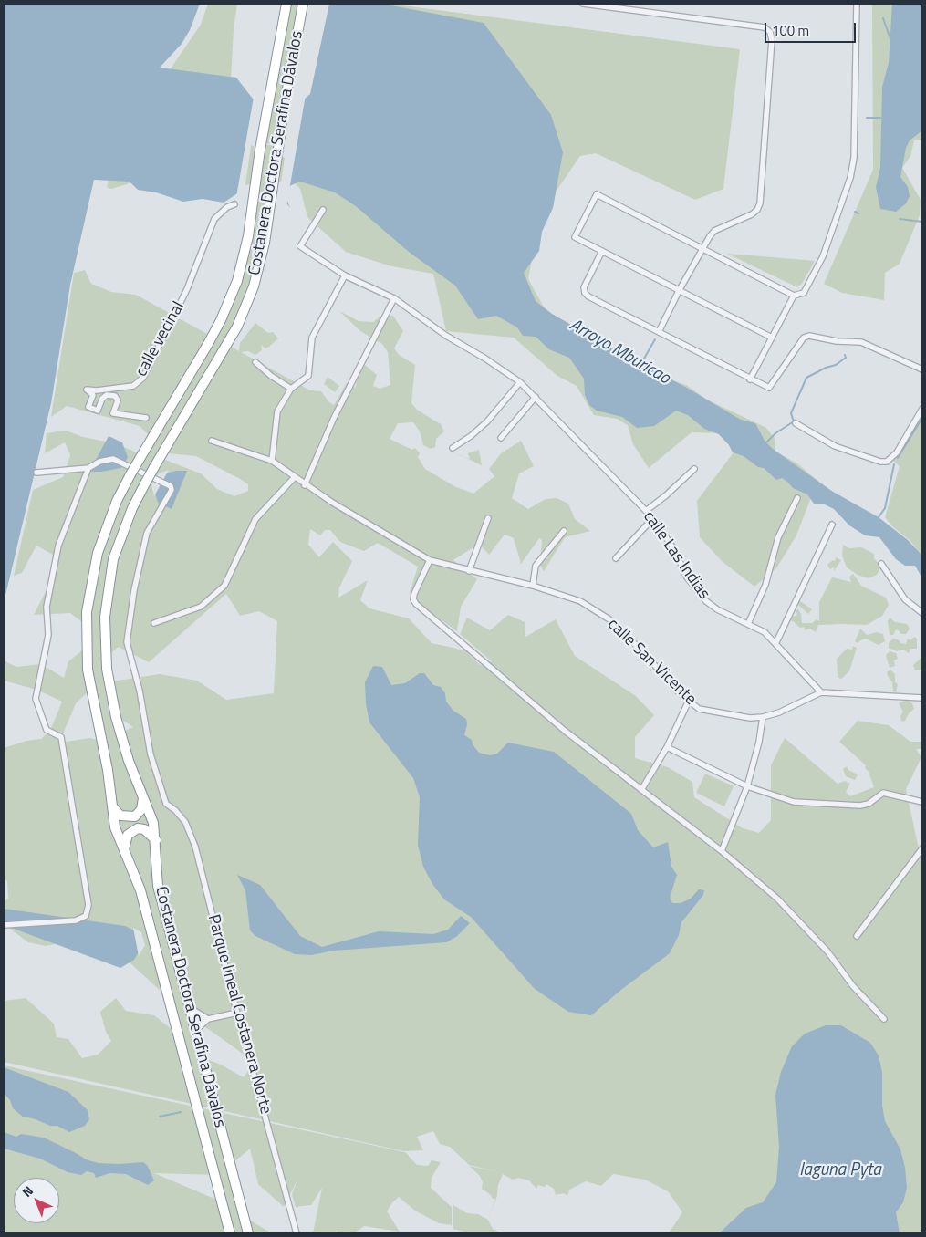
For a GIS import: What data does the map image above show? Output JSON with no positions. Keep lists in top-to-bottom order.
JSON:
{
  "streets": {
    "highway": ["Costanera Doctora Serafina Dávalos"],
    "street": [
      "calle vecinal",
      "calle Las Indias",
      "calle San Vicente",
      "Parque lineal Costanera Norte"
    ]
  },
  "crossings": [
    ["calle Las Indias", "calle San Vicente"]
  ],
  "water": ["Arroyo Mburicao", "laguna Pyta"],
  "scale_bar": "100 m",
  "north": "top left"
}
